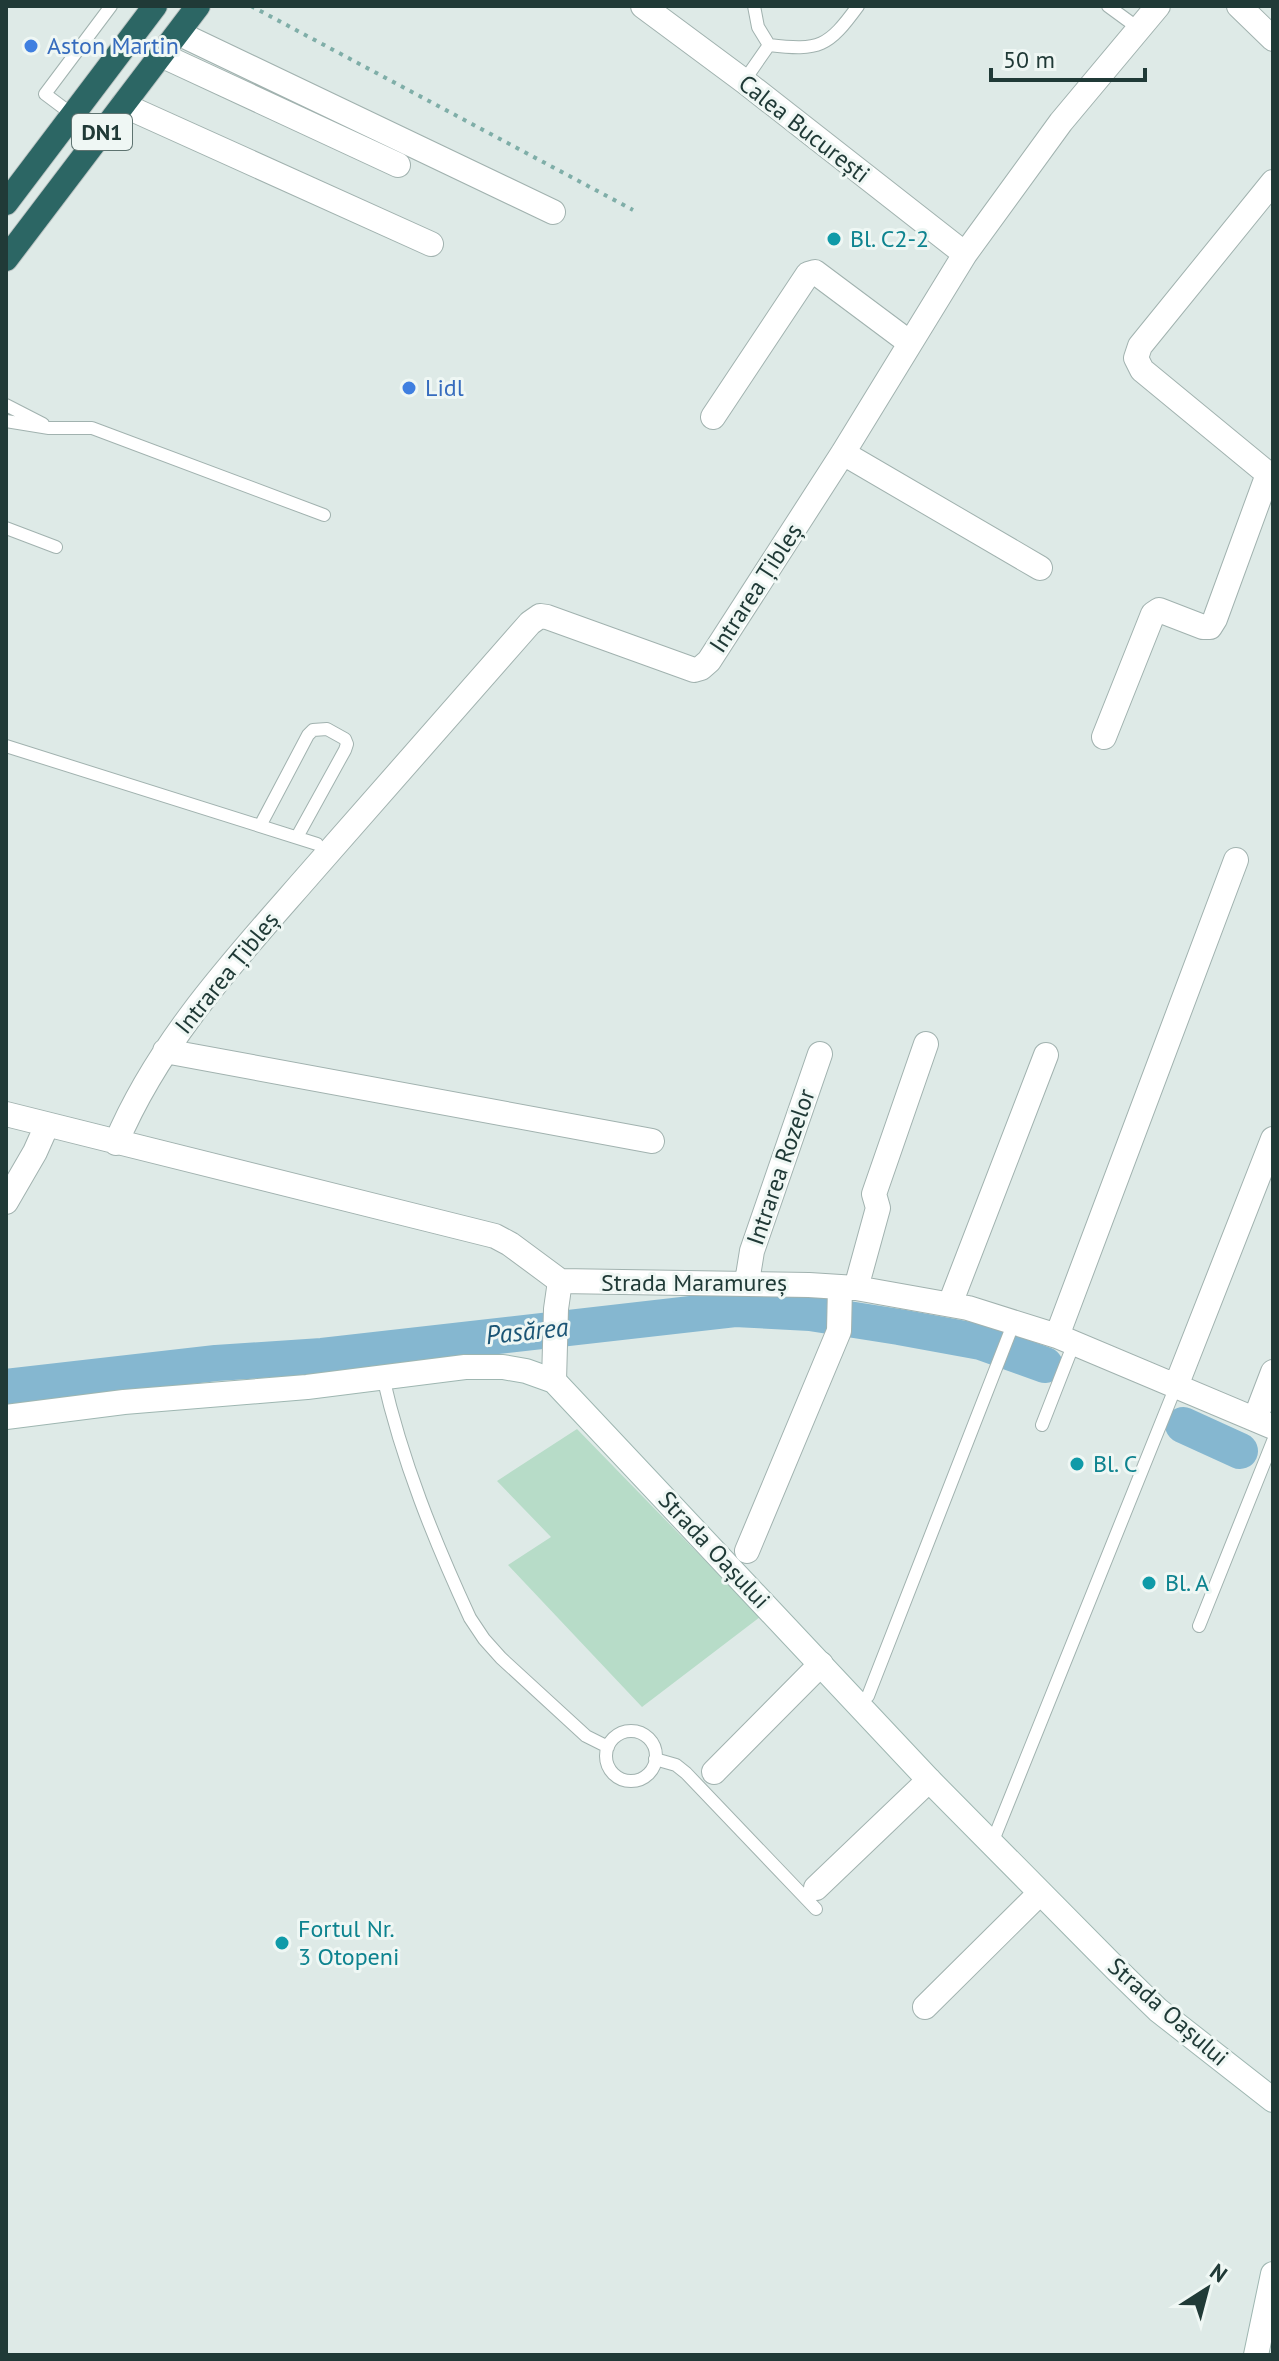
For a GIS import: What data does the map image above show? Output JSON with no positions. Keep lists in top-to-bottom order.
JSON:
{
  "streets": {
    "highway": ["DN1"],
    "street": [
      "Calea București",
      "Intrarea Țibleș",
      "Intrarea Rozelor",
      "Strada Maramureș",
      "Strada Oașului"
    ]
  },
  "crossings": [
    ["Calea București", "Intrarea Țibleș"],
    ["Intrarea Rozelor", "Strada Maramureș"]
  ],
  "water": ["Pasărea"],
  "places": [
    "Aston Martin",
    "Bl. C2-2",
    "Lidl",
    "Bl. C",
    "Bl. A",
    "Fortul Nr. 3 Otopeni"
  ],
  "scale_bar": "50 m",
  "north": "top right"
}
